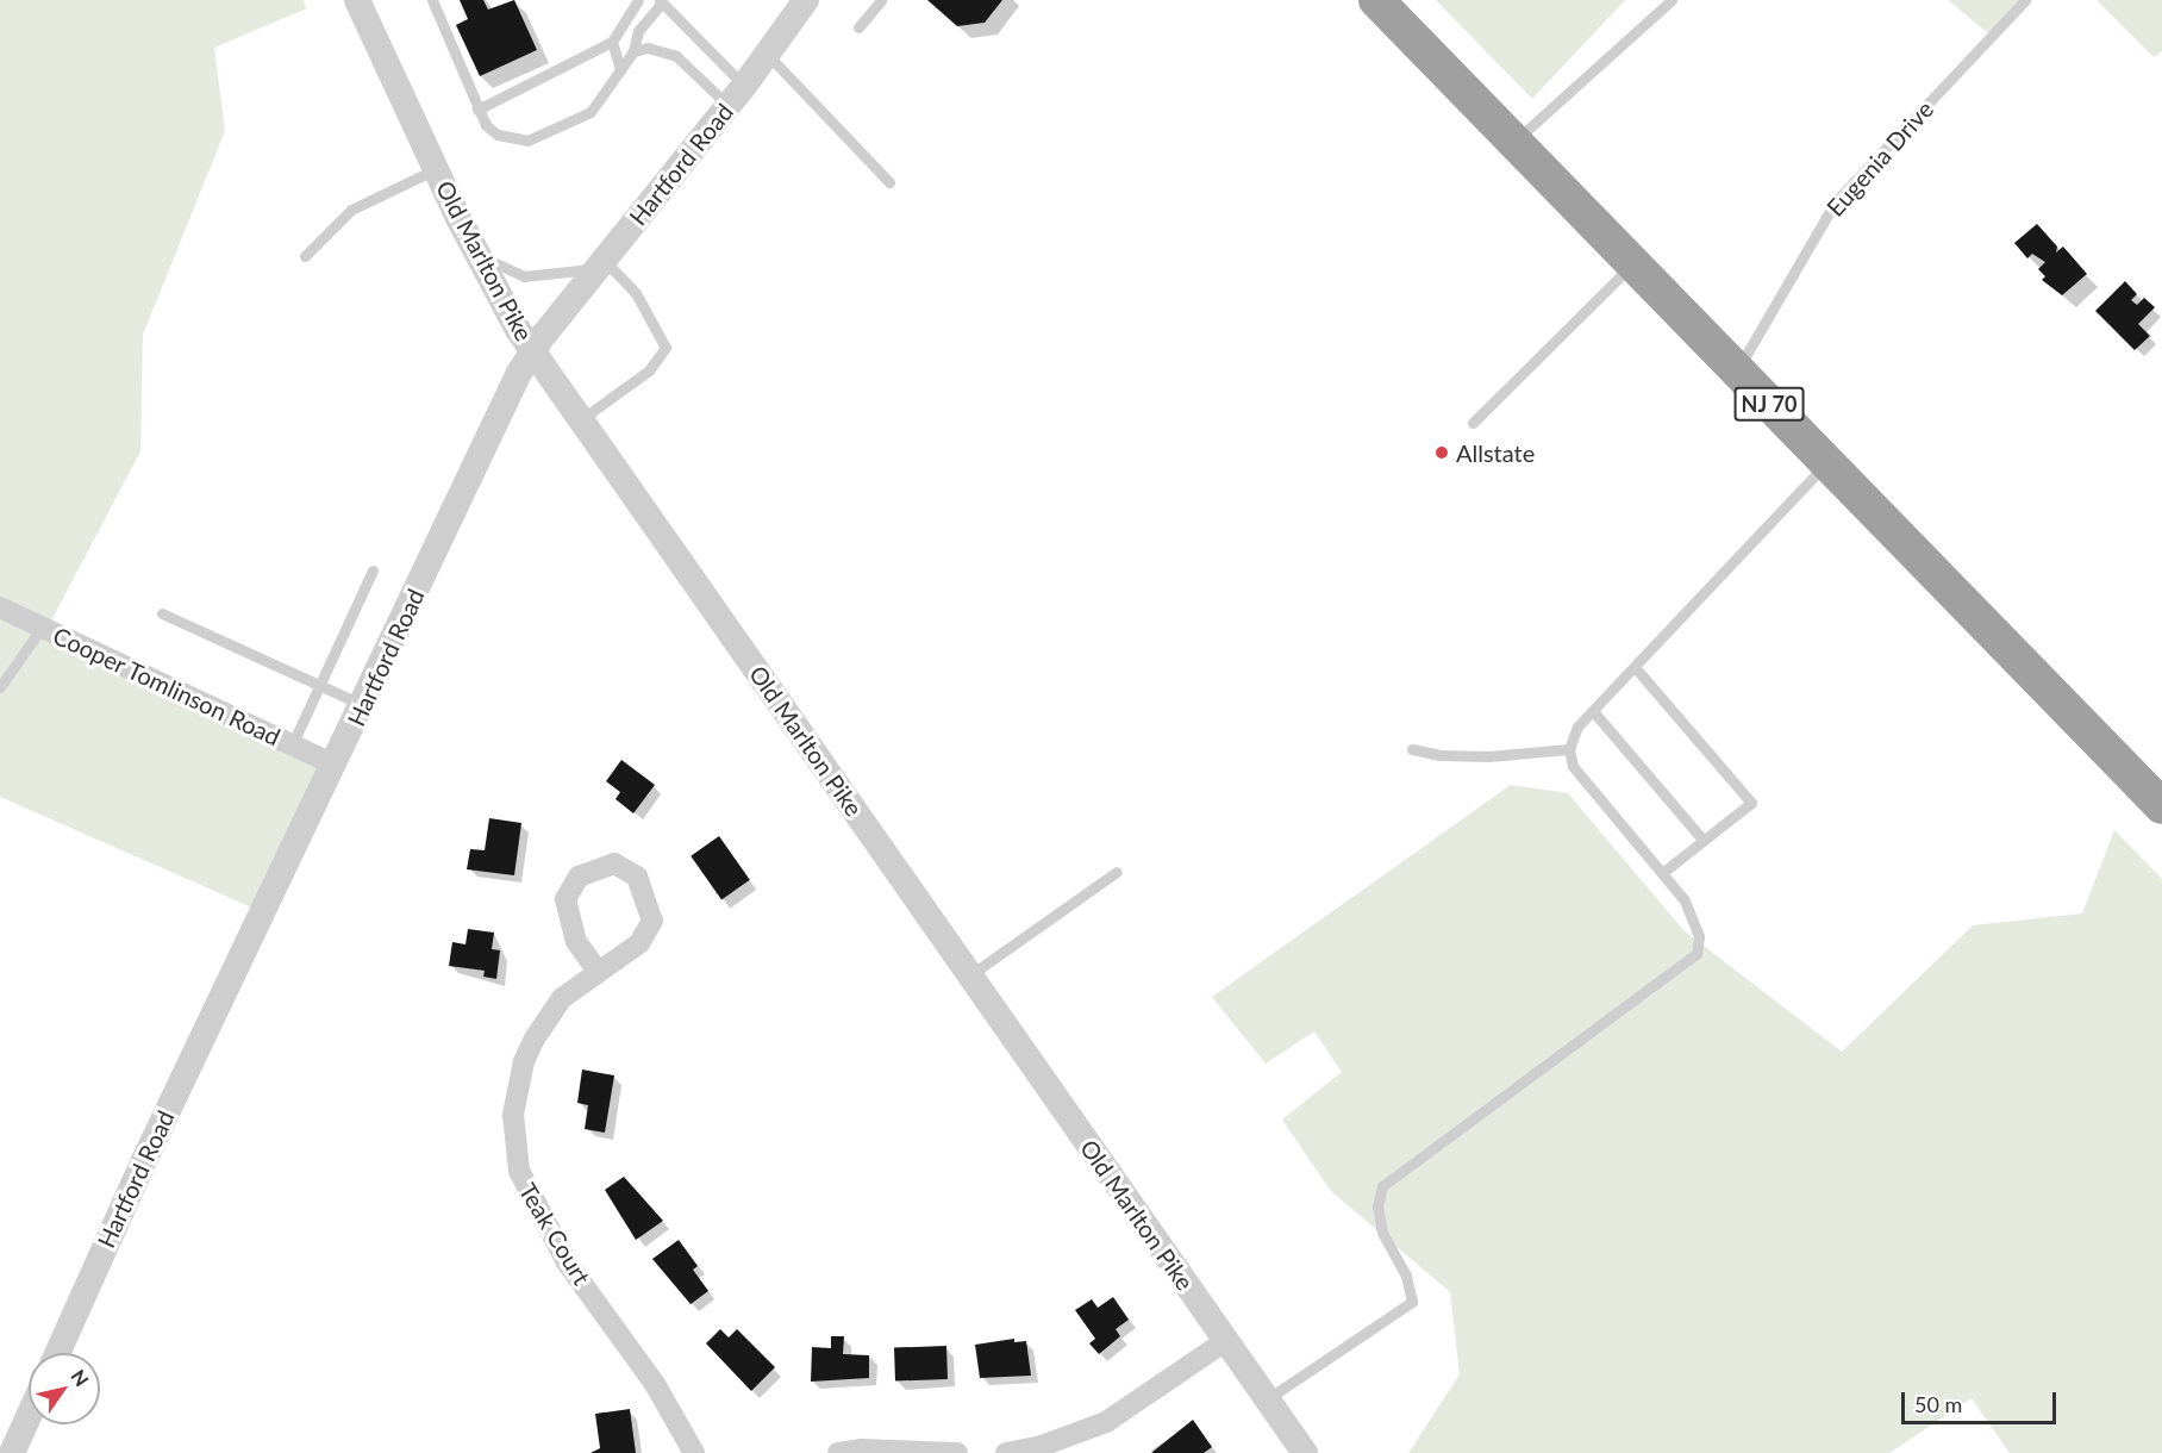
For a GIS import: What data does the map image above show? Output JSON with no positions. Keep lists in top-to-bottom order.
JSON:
{
  "streets": {
    "highway": ["NJ 70"],
    "street": [
      "Hartford Road",
      "Old Marlton Pike",
      "Cooper Tomlinson Road",
      "Teak Court"
    ],
    "lane": ["Eugenia Drive"]
  },
  "crossings": [
    ["Eugenia Drive", "NJ 70"],
    ["Hartford Road", "Old Marlton Pike"],
    ["Hartford Road", "Cooper Tomlinson Road"]
  ],
  "places": ["Allstate"],
  "scale_bar": "50 m",
  "north": "top right"
}
